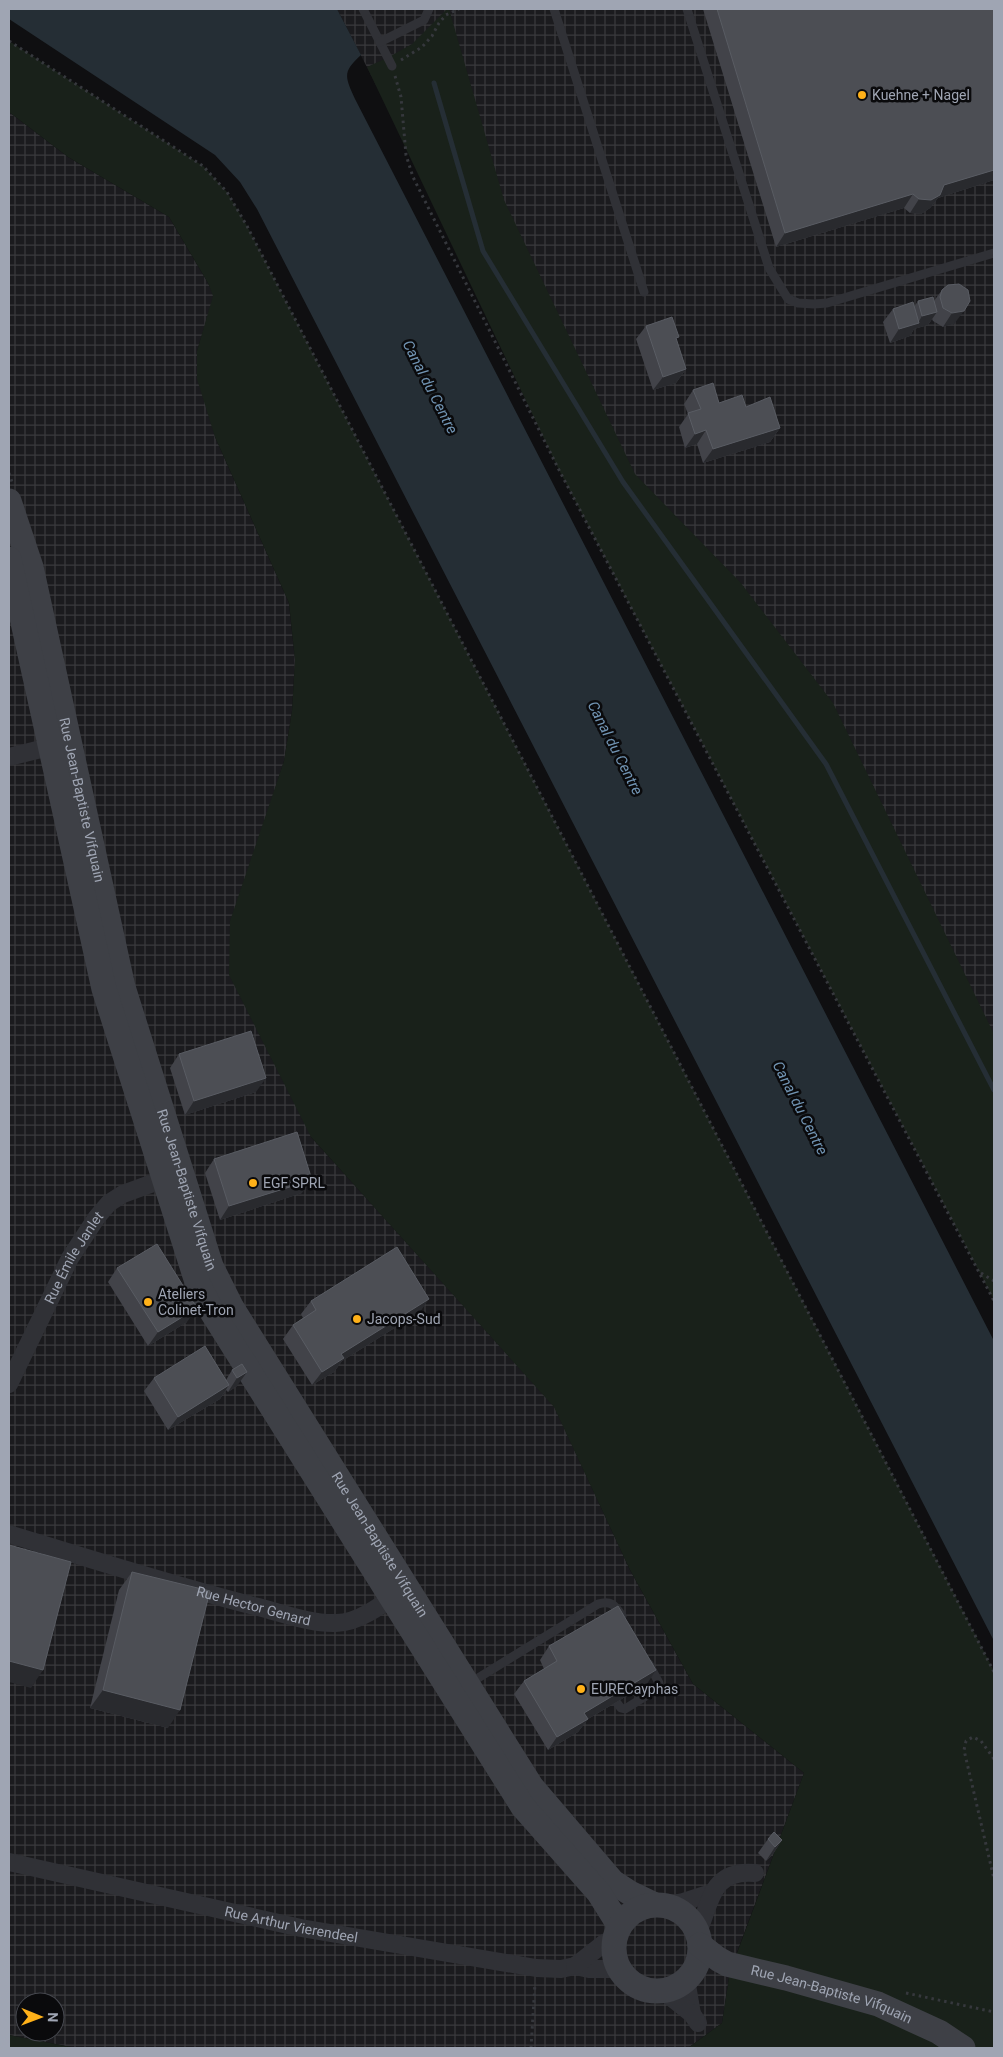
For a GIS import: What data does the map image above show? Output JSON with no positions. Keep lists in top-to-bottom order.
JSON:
{
  "streets": {
    "street": [
      "Rue Jean-Baptiste Vifquain",
      "Rue Émile Janlet",
      "Rue Hector Genard",
      "Rue Arthur Vierendeel"
    ]
  },
  "crossings": [
    ["Rue Jean-Baptiste Vifquain", "Rue Émile Janlet"],
    ["Rue Jean-Baptiste Vifquain", "Rue Hector Genard"],
    ["Rue Jean-Baptiste Vifquain", "Rue Arthur Vierendeel"]
  ],
  "water": ["Canal du Centre"],
  "places": [
    "Kuehne + Nagel",
    "EGF SPRL",
    "Ateliers Colinet-Tron",
    "Jacops-Sud",
    "EURECayphas"
  ],
  "north": "right"
}
